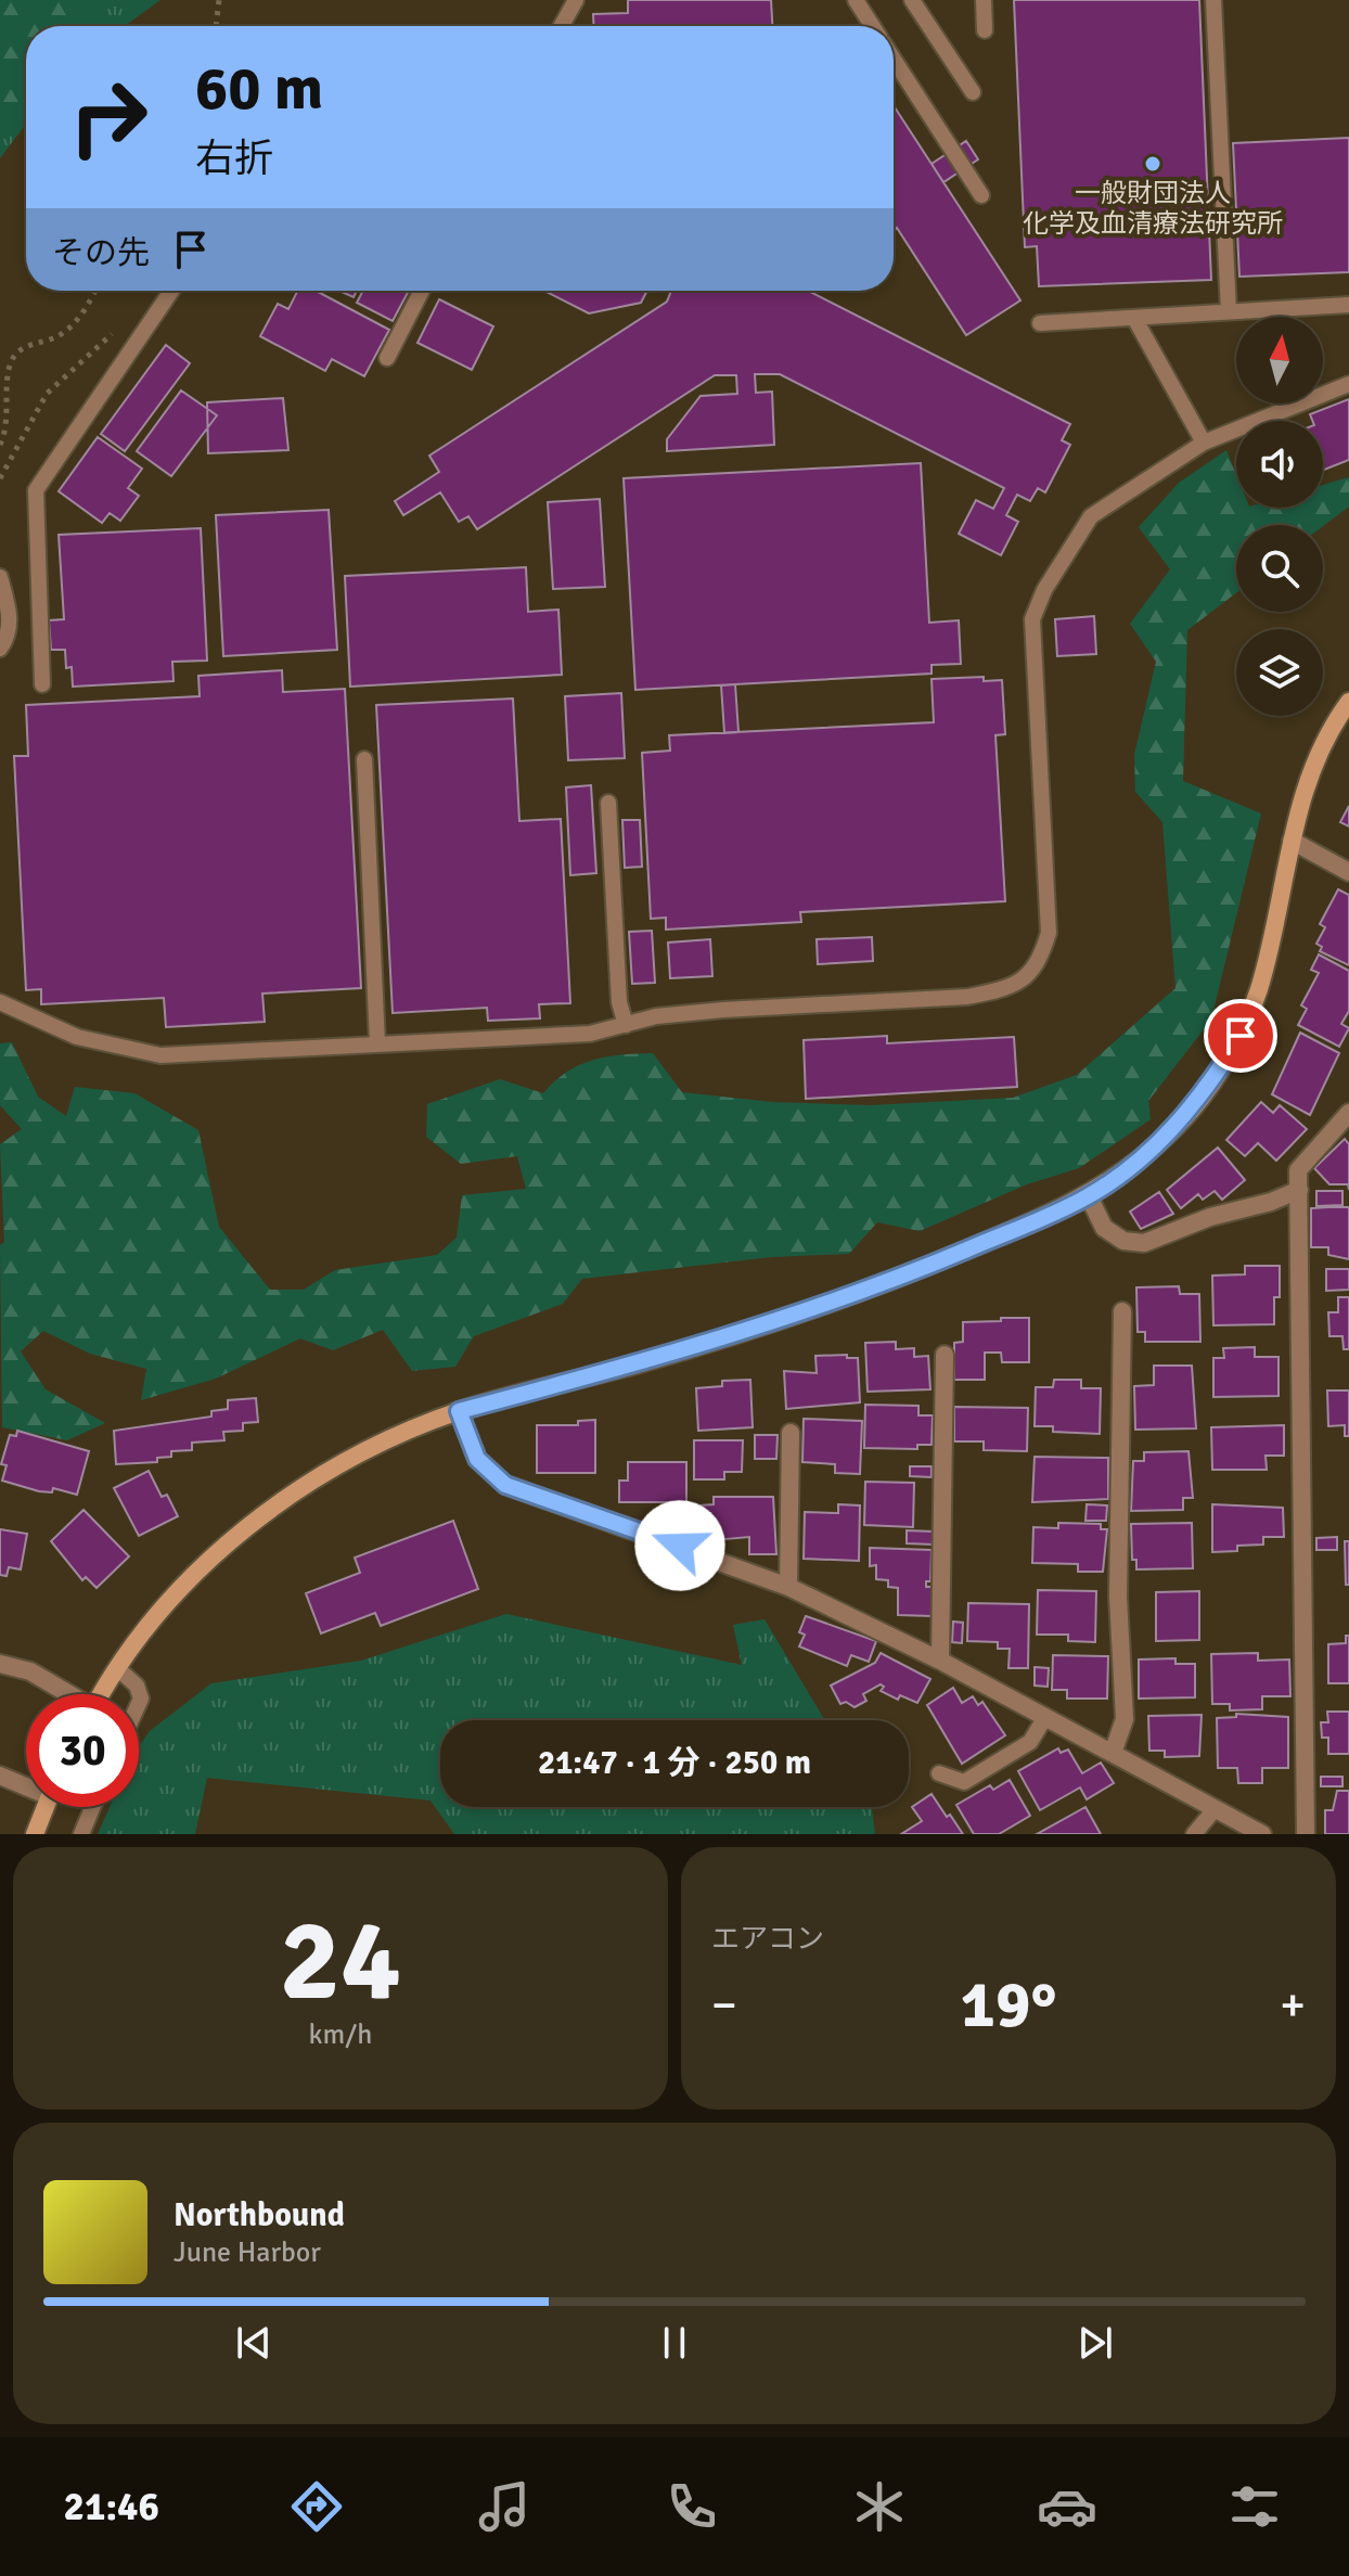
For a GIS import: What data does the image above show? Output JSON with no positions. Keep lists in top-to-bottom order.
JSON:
{
  "places": ["一般財団法人 化学及血清療法研究所"],
  "north": "top",
  "page": {
    "turn": ["60 m", "右折"],
    "then": "その先",
    "limit": "30",
    "trip": "21:47 · 1 分 · 250 m",
    "tile": [
      ["24", "km/h"],
      "エアコン"
    ],
    "heat": ["−", "19°", "+"],
    "song": ["Northbound", "June Harbor"],
    "tabs": "21:46"
  }
}
